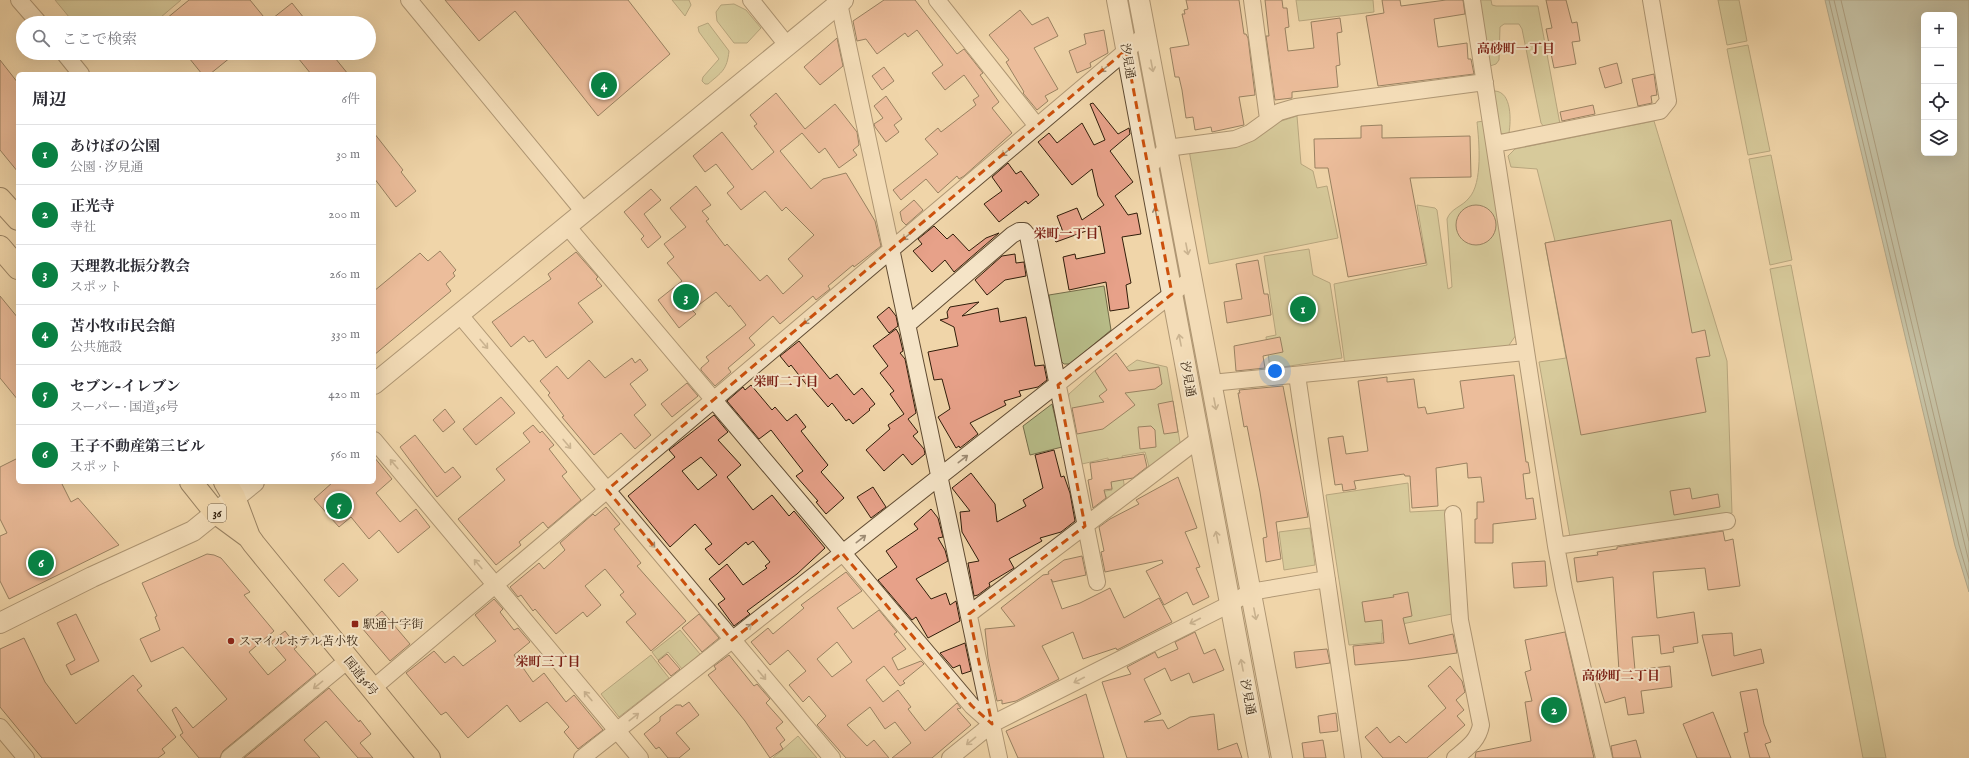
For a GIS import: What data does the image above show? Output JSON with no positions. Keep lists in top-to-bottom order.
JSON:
{
  "streets": {
    "highway": ["36", "国道36号"],
    "street": ["汐見通"]
  },
  "districts": [
    "高砂町一丁目",
    "栄町一丁目",
    "栄町二丁目",
    "栄町三丁目",
    "高砂町二丁目"
  ],
  "places": {
    "transit": ["駅通十字街"],
    "other": ["スマイルホテル苫小牧"]
  },
  "page": {
    "map_buttons": ["+", "−"],
    "search": "ここで検索",
    "pins": [
      "4",
      "3",
      "1",
      "5",
      "6",
      "2"
    ],
    "heading": ["周辺", "6件"],
    "list": [
      {
        "mark": "1",
        "name": "あけぼの公園",
        "note": "公園 · 汐見通",
        "value": "30 m"
      },
      {
        "mark": "2",
        "name": "正光寺",
        "note": "寺社",
        "value": "200 m"
      },
      {
        "mark": "3",
        "name": "天理教北振分教会",
        "note": "スポット",
        "value": "260 m"
      },
      {
        "mark": "4",
        "name": "苫小牧市民会館",
        "note": "公共施設",
        "value": "330 m"
      },
      {
        "mark": "5",
        "name": "セブン-イレブン",
        "note": "スーパー · 国道36号",
        "value": "420 m"
      },
      {
        "mark": "6",
        "name": "王子不動産第三ビル",
        "note": "スポット",
        "value": "560 m"
      }
    ]
  }
}
